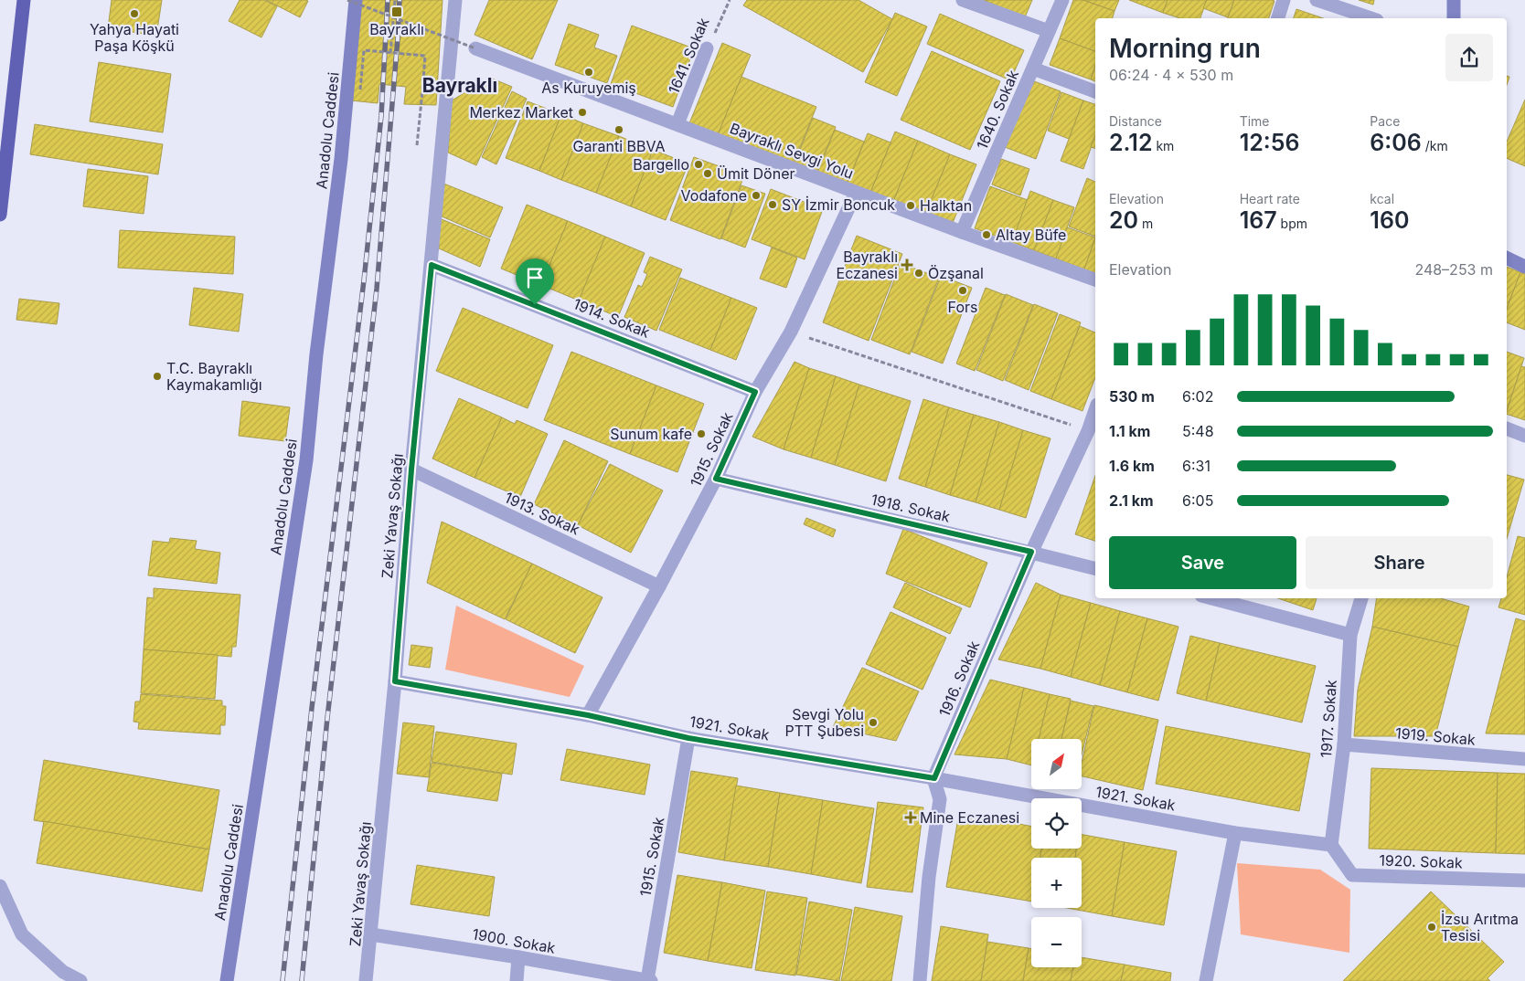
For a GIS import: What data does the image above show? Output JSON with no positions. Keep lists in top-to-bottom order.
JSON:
{
  "streets": {
    "main road": ["Anadolu Caddesi"],
    "street": [
      "1641. Sokak",
      "1640. Sokak",
      "Bayraklı Sevgi Yolu",
      "1914. Sokak",
      "1915. Sokak",
      "1918. Sokak",
      "1913. Sokak",
      "Zeki Yavaş Sokağı",
      "1916. Sokak",
      "1917. Sokak",
      "1921. Sokak",
      "1919. Sokak",
      "1920. Sokak",
      "1900. Sokak"
    ]
  },
  "crossings": [
    ["1641. Sokak", "Bayraklı Sevgi Yolu"],
    ["1640. Sokak", "Bayraklı Sevgi Yolu"],
    ["Bayraklı Sevgi Yolu", "1915. Sokak"],
    ["1914. Sokak", "1915. Sokak"],
    ["1914. Sokak", "Zeki Yavaş Sokağı"],
    ["1915. Sokak", "1918. Sokak"],
    ["1915. Sokak", "1913. Sokak"],
    ["1915. Sokak", "1921. Sokak"],
    ["1915. Sokak", "1900. Sokak"],
    ["1918. Sokak", "1916. Sokak"],
    ["1913. Sokak", "Zeki Yavaş Sokağı"],
    ["Zeki Yavaş Sokağı", "1921. Sokak"],
    ["Zeki Yavaş Sokağı", "1900. Sokak"],
    ["1916. Sokak", "1921. Sokak"],
    ["1917. Sokak", "1921. Sokak"],
    ["1917. Sokak", "1919. Sokak"],
    ["1917. Sokak", "1920. Sokak"],
    ["1921. Sokak", "1920. Sokak"]
  ],
  "districts": ["Bayraklı"],
  "places": {
    "transit": ["Bayraklı"],
    "other": [
      "Yahya Hayati Paşa Köşkü",
      "As Kuruyemiş",
      "Merkez Market",
      "Garanti BBVA",
      "Bargello",
      "Ümit Döner",
      "Vodafone",
      "SY İzmir Boncuk",
      "Halktan",
      "Altay Büfe",
      "Özşanal",
      "Fors",
      "T.C. Bayraklı Kaymakamlığı",
      "Sunum kafe",
      "Sevgi Yolu PTT Şubesi",
      "İzsu Arıtma Tesisi"
    ],
    "health": ["Bayraklı Eczanesi", "Mine Eczanesi"]
  },
  "north": "top right",
  "page": {
    "heading": ["Morning run", "06:24 · 4 × 530 m"],
    "stats": [
      ["Distance", "2.12 km"],
      ["Time", "12:56"],
      ["Pace", "6:06 /km"],
      ["Elevation", "20 m"],
      ["Heart rate", "167 bpm"],
      ["kcal", "160"]
    ],
    "chart": ["Elevation", "248–253 m"],
    "list": [
      {
        "name": "530 m",
        "note": "6:02"
      },
      {
        "name": "1.1 km",
        "note": "5:48"
      },
      {
        "name": "1.6 km",
        "note": "6:31"
      },
      {
        "name": "2.1 km",
        "note": "6:05"
      }
    ],
    "buttons": ["Save", "Share"],
    "map_buttons": ["+", "−"]
  }
}
